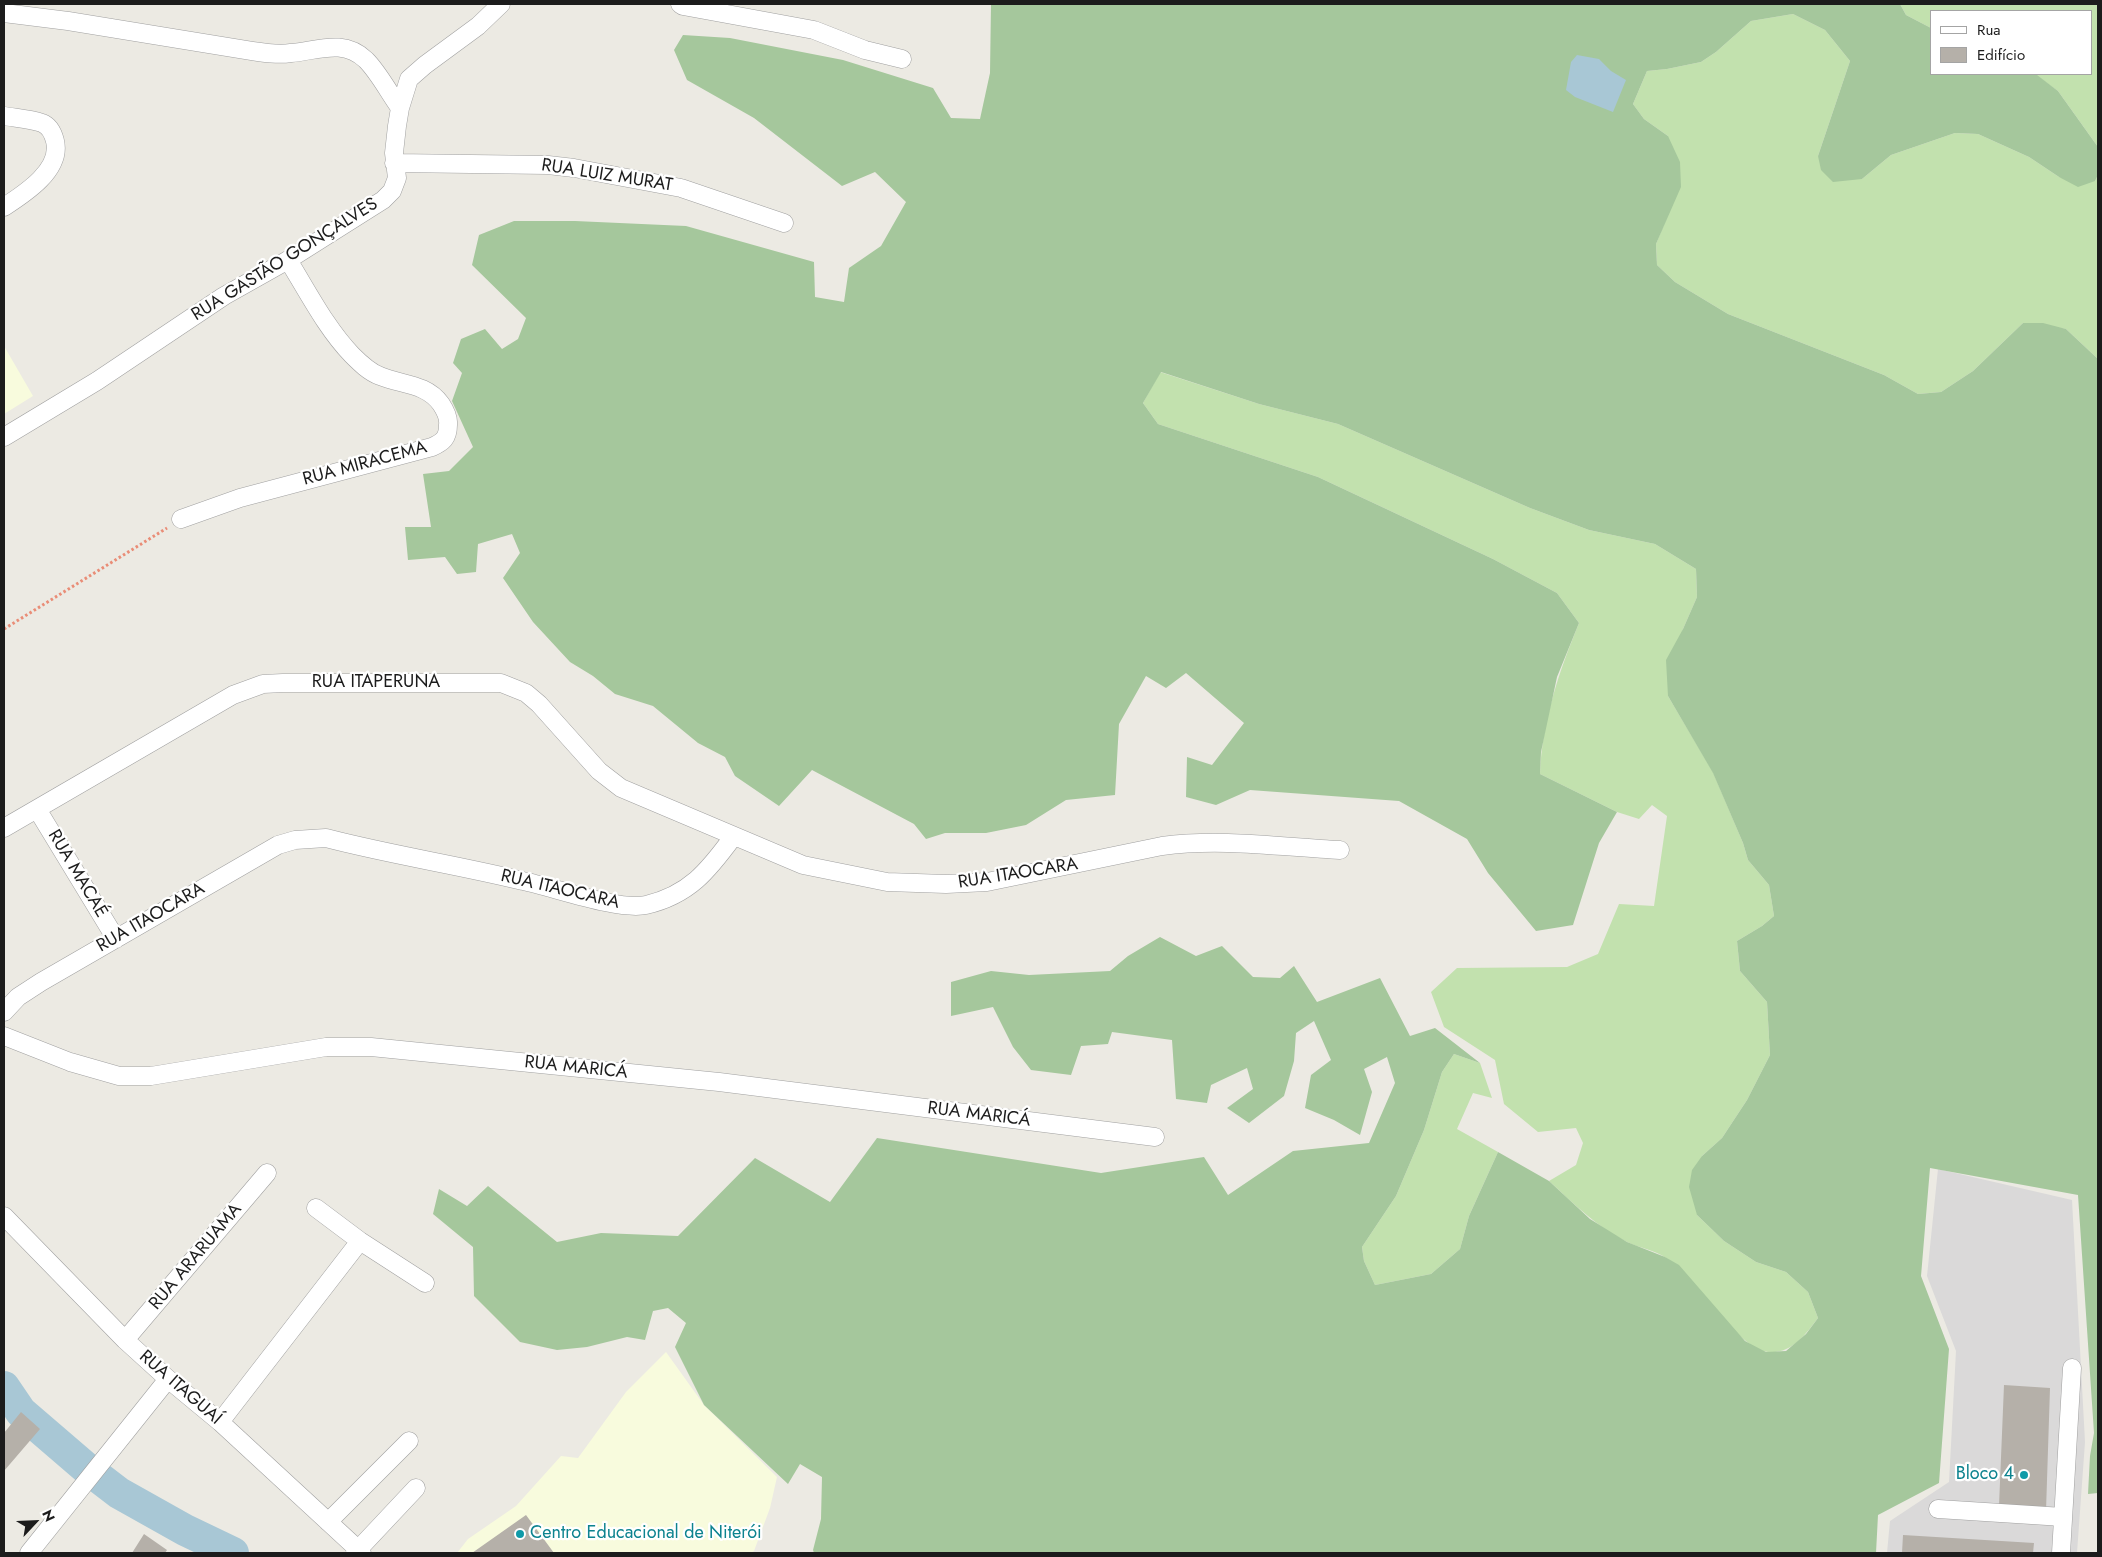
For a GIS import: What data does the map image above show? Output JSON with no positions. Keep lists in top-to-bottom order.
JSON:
{
  "streets": {
    "street": [
      "RUA LUIZ MURAT",
      "RUA GASTÃO GONÇALVES",
      "RUA MIRACEMA",
      "RUA ITAPERUNA",
      "RUA MACAÉ",
      "RUA ITAOCARA",
      "RUA MARICÁ",
      "RUA ARARUAMA",
      "RUA ITAGUAÍ"
    ]
  },
  "crossings": [
    ["RUA LUIZ MURAT", "RUA GASTÃO GONÇALVES"],
    ["RUA GASTÃO GONÇALVES", "RUA MIRACEMA"],
    ["RUA ITAPERUNA", "RUA MACAÉ"],
    ["RUA ITAPERUNA", "RUA ITAOCARA"],
    ["RUA MACAÉ", "RUA ITAOCARA"],
    ["RUA ARARUAMA", "RUA ITAGUAÍ"]
  ],
  "places": ["Bloco 4", "Centro Educacional de Niterói"],
  "legend": ["Rua", "Edifício"],
  "north": "top right"
}
